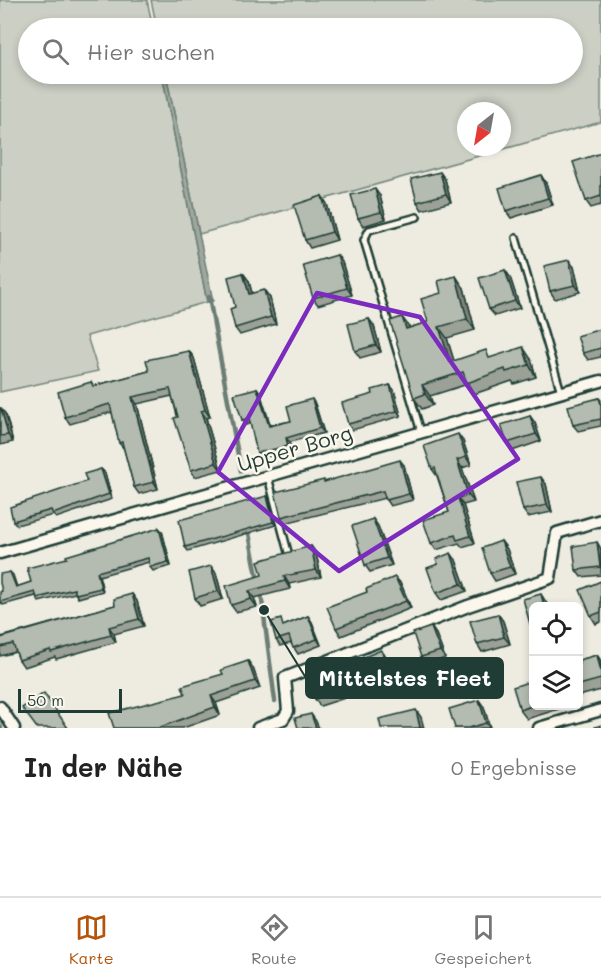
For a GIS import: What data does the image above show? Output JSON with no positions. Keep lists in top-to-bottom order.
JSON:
{
  "streets": {
    "street": ["Upper Borg"]
  },
  "places": ["Mittelstes Fleet"],
  "scale_bar": "50 m",
  "north": "bottom left",
  "page": {
    "search": "Hier suchen",
    "scale": "50 m",
    "heading": ["In der Nähe", "0 Ergebnisse"],
    "nav": ["Karte", "Route", "Gespeichert"]
  }
}
